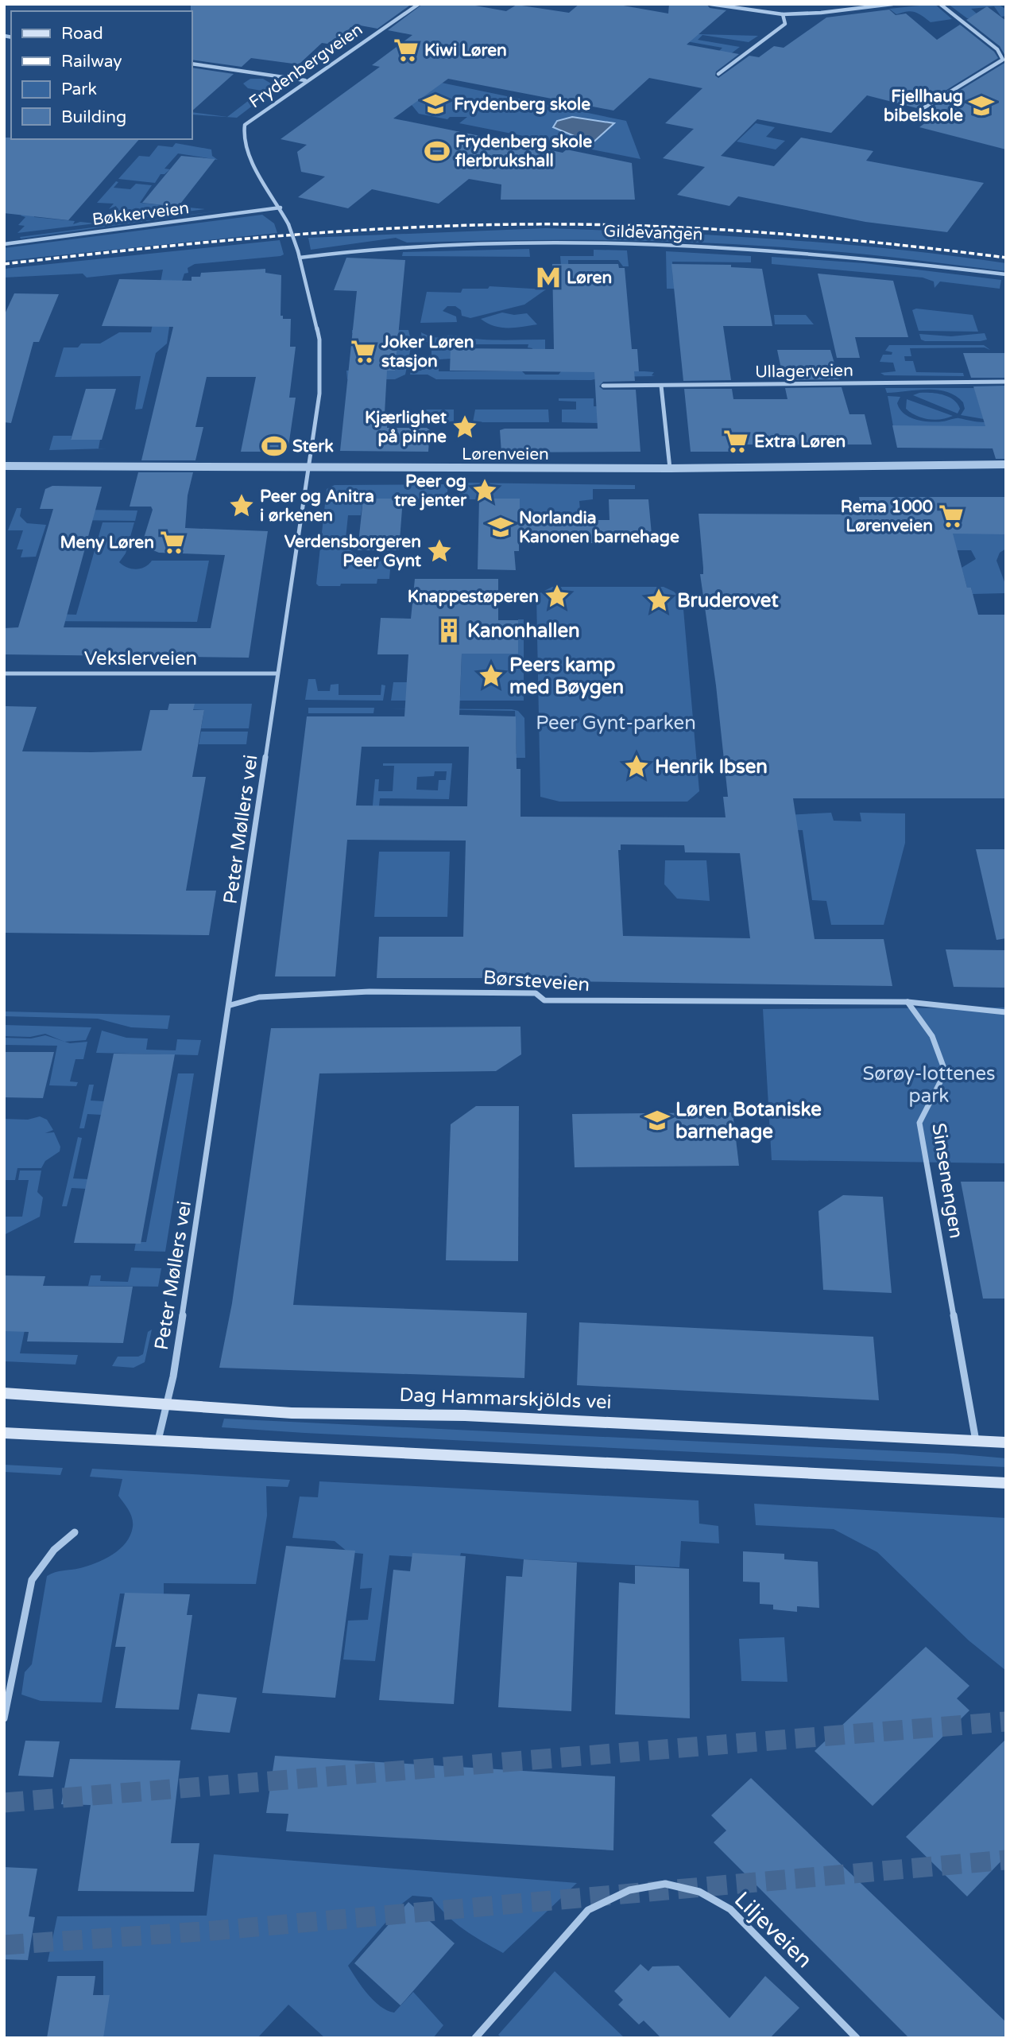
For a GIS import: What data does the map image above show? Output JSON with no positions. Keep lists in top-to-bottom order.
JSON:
{
  "streets": {
    "main road": ["Dag Hammarskjölds vei"],
    "street": [
      "Frydenbergveien",
      "Bøkkerveien",
      "Gildevangen",
      "Ullagerveien",
      "Lørenveien",
      "Vekslerveien",
      "Peter Møllers vei",
      "Børsteveien",
      "Sinsenengen",
      "Liljeveien"
    ]
  },
  "crossings": [
    ["Frydenbergveien", "Bøkkerveien"],
    ["Frydenbergveien", "Peter Møllers vei"],
    ["Gildevangen", "Peter Møllers vei"],
    ["Lørenveien", "Peter Møllers vei"],
    ["Vekslerveien", "Peter Møllers vei"],
    ["Peter Møllers vei", "Børsteveien"],
    ["Peter Møllers vei", "Dag Hammarskjölds vei"],
    ["Børsteveien", "Sinsenengen"],
    ["Sinsenengen", "Dag Hammarskjölds vei"]
  ],
  "parks": ["Peer Gynt-parken", "Sørøy-lottenes park"],
  "places": {
    "supermarket": [
      "Kiwi Løren",
      "Joker Løren stasjon",
      "Extra Løren",
      "Rema 1000 Lørenveien",
      "Meny Løren"
    ],
    "school or university": [
      "Frydenberg skole",
      "Fjellhaug bibelskole",
      "Norlandia Kanonen barnehage",
      "Løren Botaniske barnehage"
    ],
    "sports": ["Frydenberg skole flerbrukshall", "Sterk"],
    "metro station": ["Løren"],
    "place": [
      "Kjærlighet på pinne",
      "Peer og tre jenter",
      "Peer og Anitra i ørkenen",
      "Verdensborgeren Peer Gynt",
      "Knappestøperen",
      "Bruderovet",
      "Peers kamp med Bøygen",
      "Henrik Ibsen"
    ],
    "building": ["Kanonhallen"]
  },
  "legend": [
    "Road",
    "Railway",
    "Park",
    "Building"
  ]
}
